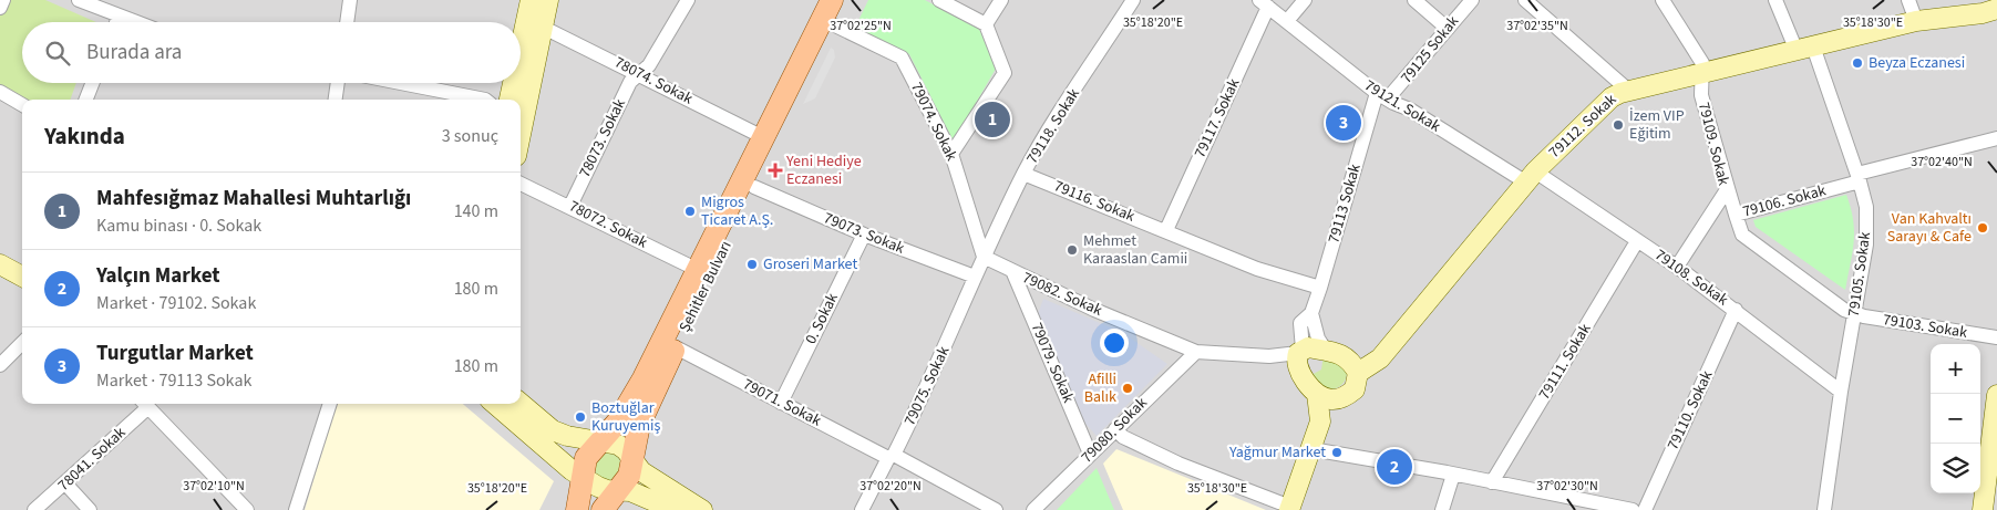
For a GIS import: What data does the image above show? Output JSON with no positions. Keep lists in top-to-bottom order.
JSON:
{
  "streets": {
    "main road": ["79112. Sokak", "Şehitler Bulvarı"],
    "street": [
      "79125 Sokak",
      "78074. Sokak",
      "79121. Sokak",
      "79117. Sokak",
      "79074. Sokak",
      "79118. Sokak",
      "78073. Sokak",
      "79109. Sokak",
      "79116. Sokak",
      "79106. Sokak",
      "79113 Sokak",
      "78072. Sokak",
      "79073. Sokak",
      "79105. Sokak",
      "79108. Sokak",
      "79082. Sokak",
      "0. Sokak",
      "79103. Sokak",
      "79111. Sokak",
      "79079. Sokak",
      "79075. Sokak",
      "79071. Sokak",
      "79110. Sokak",
      "79080. Sokak",
      "78041. Sokak"
    ]
  },
  "crossings": [
    ["79125 Sokak", "79121. Sokak"],
    ["79125 Sokak", "79113 Sokak"],
    ["78074. Sokak", "78073. Sokak"],
    ["78074. Sokak", "Şehitler Bulvarı"],
    ["79121. Sokak", "79117. Sokak"],
    ["79121. Sokak", "79112. Sokak"],
    ["79121. Sokak", "79113 Sokak"],
    ["79121. Sokak", "79108. Sokak"],
    ["79117. Sokak", "79116. Sokak"],
    ["79074. Sokak", "79118. Sokak"],
    ["79074. Sokak", "Şehitler Bulvarı"],
    ["79074. Sokak", "79082. Sokak"],
    ["79074. Sokak", "79075. Sokak"],
    ["79118. Sokak", "79116. Sokak"],
    ["79118. Sokak", "79082. Sokak"],
    ["79118. Sokak", "79075. Sokak"],
    ["79112. Sokak", "79109. Sokak"],
    ["79112. Sokak", "79113 Sokak"],
    ["79112. Sokak", "79105. Sokak"],
    ["79112. Sokak", "79108. Sokak"],
    ["79112. Sokak", "79082. Sokak"],
    ["78073. Sokak", "78072. Sokak"],
    ["79109. Sokak", "79106. Sokak"],
    ["79109. Sokak", "79108. Sokak"],
    ["79116. Sokak", "79113 Sokak"],
    ["79106. Sokak", "79105. Sokak"],
    ["79106. Sokak", "79103. Sokak"],
    ["79113 Sokak", "79082. Sokak"],
    ["78072. Sokak", "Şehitler Bulvarı"],
    ["79073. Sokak", "Şehitler Bulvarı"],
    ["79073. Sokak", "0. Sokak"],
    ["79073. Sokak", "79075. Sokak"],
    ["79105. Sokak", "79108. Sokak"],
    ["79105. Sokak", "79103. Sokak"],
    ["79108. Sokak", "79111. Sokak"],
    ["79108. Sokak", "79110. Sokak"],
    ["Şehitler Bulvarı", "79071. Sokak"],
    ["79082. Sokak", "79079. Sokak"],
    ["79082. Sokak", "79075. Sokak"],
    ["79082. Sokak", "79080. Sokak"],
    ["0. Sokak", "79071. Sokak"],
    ["79079. Sokak", "79080. Sokak"],
    ["79075. Sokak", "79071. Sokak"]
  ],
  "places": {
    "other": [
      "Beyza Eczanesi",
      "İzem VIP Eğitim",
      "Migros Ticaret A.Ş.",
      "Van Kahvaltı Sarayı & Cafe",
      "Mehmet Karaaslan Camii",
      "Groseri Market",
      "Afilli Balık",
      "Boztuğlar Kuruyemiş",
      "Yağmur Market"
    ],
    "health": ["Yeni Hediye Eczanesi"]
  },
  "page": {
    "search": "Burada ara",
    "pins": ["1", "3", "2"],
    "heading": ["Yakında", "3 sonuç"],
    "list": [
      {
        "mark": "1",
        "name": "Mahfesığmaz Mahallesi Muhtarlığı",
        "note": "Kamu binası · 0. Sokak",
        "value": "140 m"
      },
      {
        "mark": "2",
        "name": "Yalçın Market",
        "note": "Market · 79102. Sokak",
        "value": "180 m"
      },
      {
        "mark": "3",
        "name": "Turgutlar Market",
        "note": "Market · 79113 Sokak",
        "value": "180 m"
      }
    ],
    "map_buttons": ["+", "−"]
  },
  "coordinates": [
    "35°18'20\"E",
    "35°18'30\"E",
    "37°02'25\"N",
    "37°02'35\"N",
    "37°02'40\"N",
    "37°02'10\"N",
    "37°02'20\"N",
    "37°02'30\"N"
  ]
}
